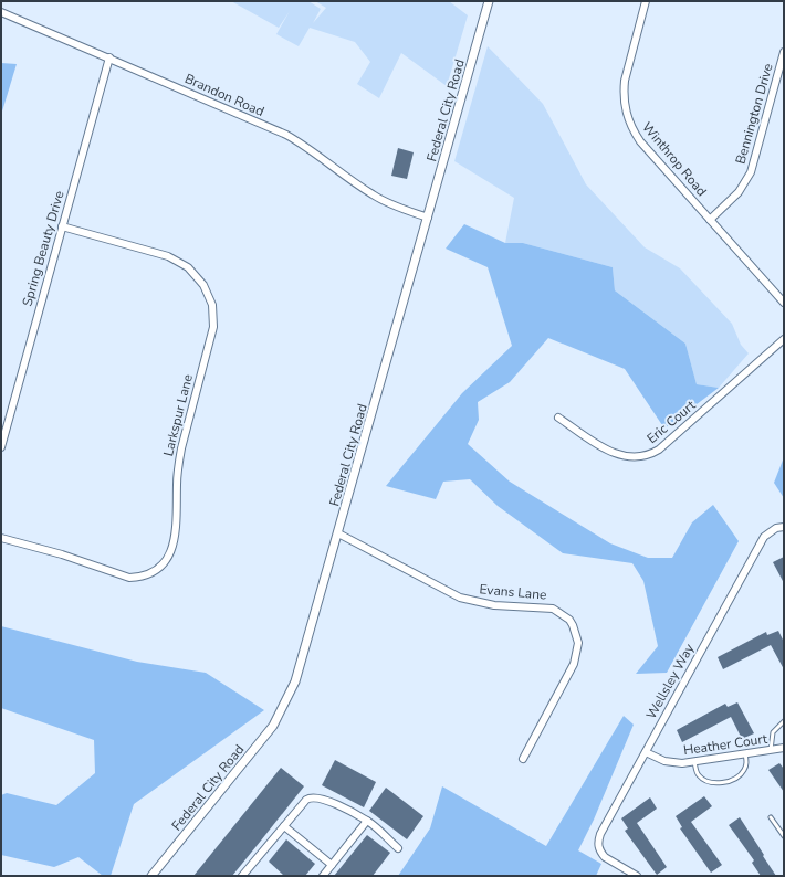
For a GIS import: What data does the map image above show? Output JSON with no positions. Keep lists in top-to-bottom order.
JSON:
{
  "streets": {
    "street": [
      "Brandon Road",
      "Federal City Road",
      "Bennington Drive",
      "Winthrop Road",
      "Spring Beauty Drive",
      "Larkspur Lane",
      "Eric Court",
      "Evans Lane",
      "Wellsley Way",
      "Heather Court"
    ]
  },
  "crossings": [
    ["Brandon Road", "Federal City Road"],
    ["Brandon Road", "Spring Beauty Drive"],
    ["Federal City Road", "Evans Lane"],
    ["Bennington Drive", "Winthrop Road"],
    ["Spring Beauty Drive", "Larkspur Lane"],
    ["Wellsley Way", "Heather Court"]
  ]
}
